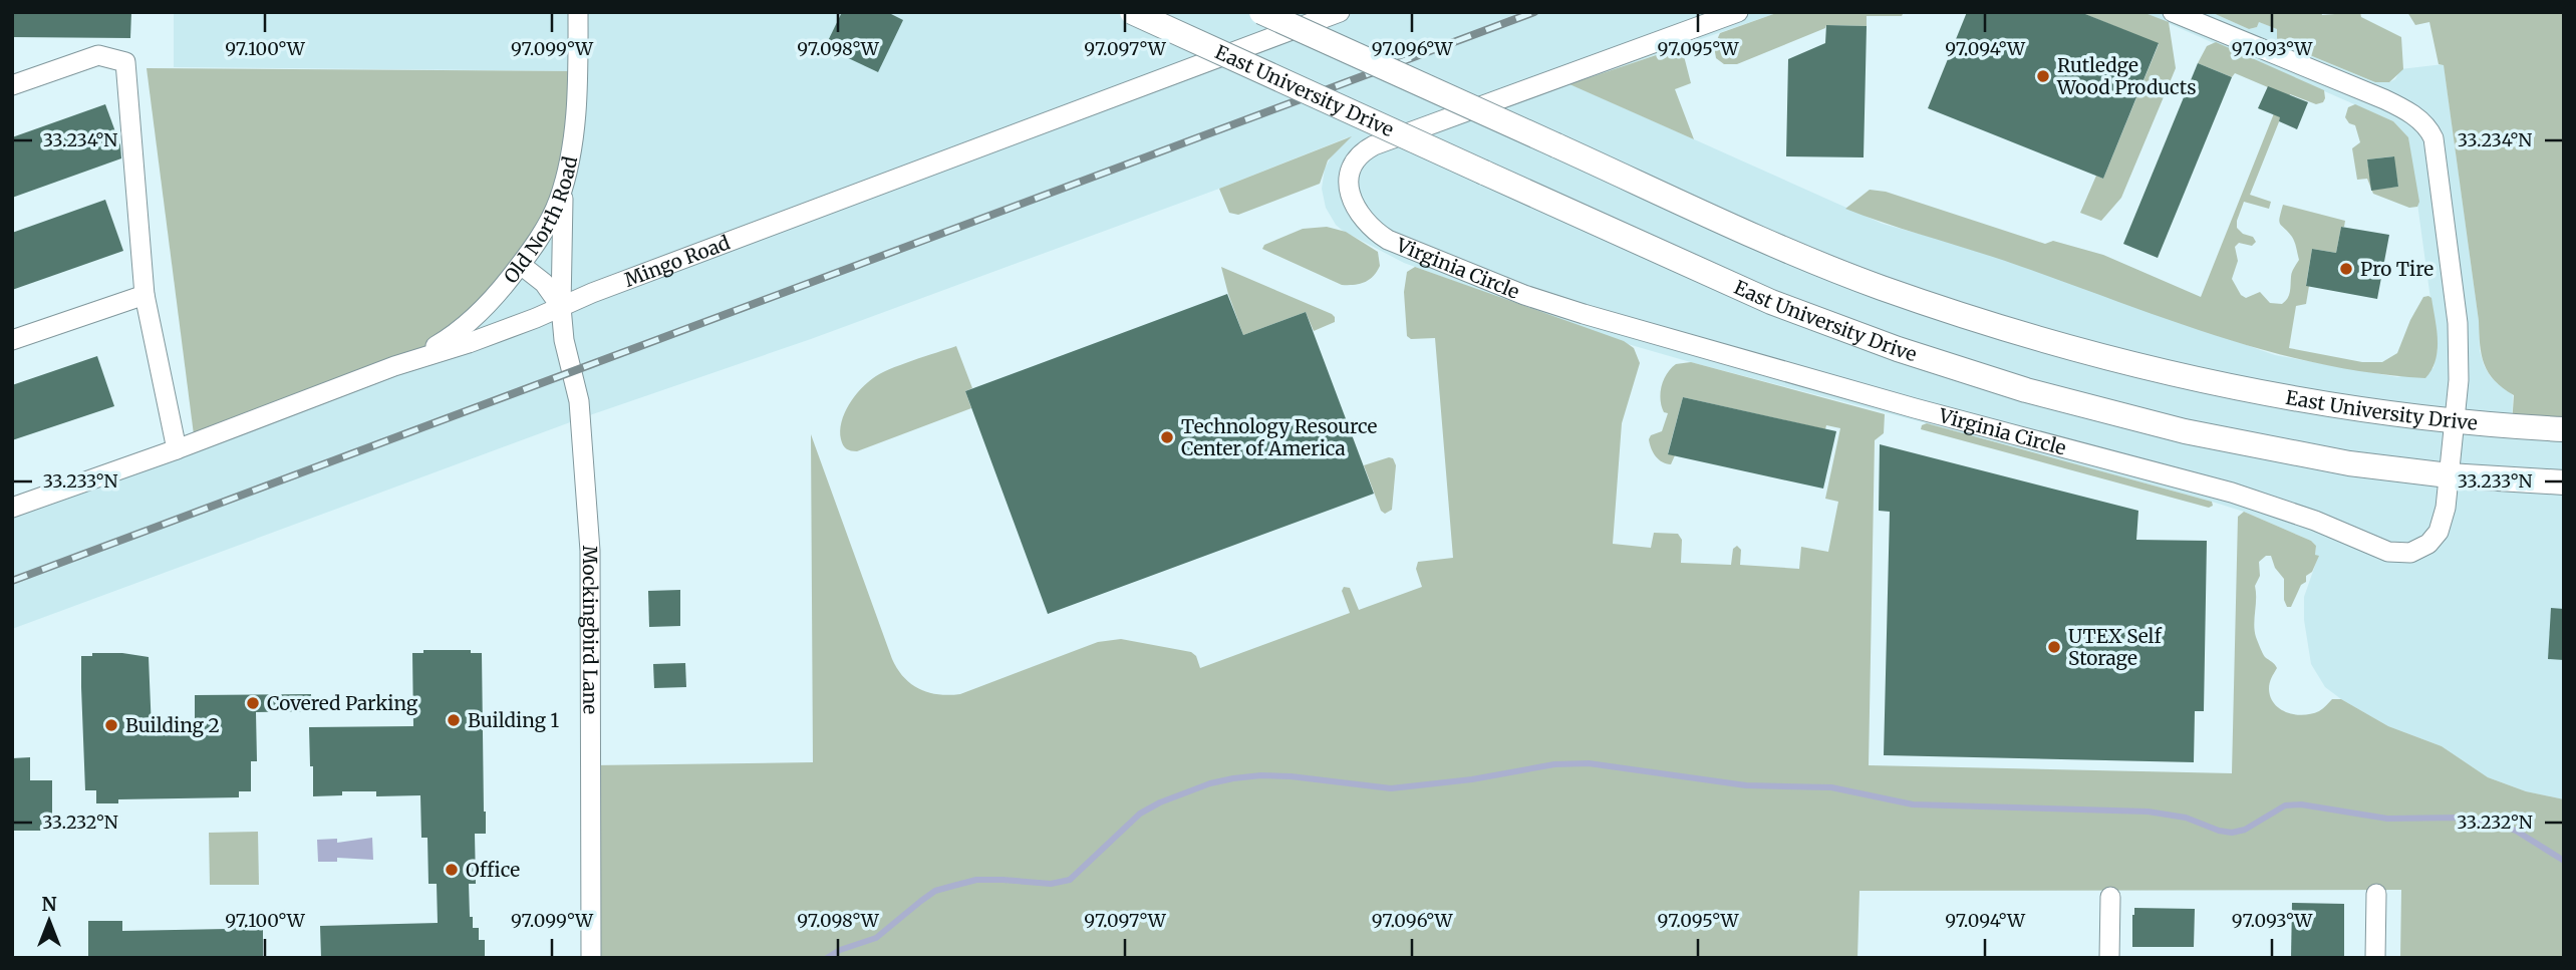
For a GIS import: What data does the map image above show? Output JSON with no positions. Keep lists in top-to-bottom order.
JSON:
{
  "streets": {
    "main road": ["East University Drive"],
    "street": [
      "Old North Road",
      "Mingo Road",
      "Virginia Circle",
      "Mockingbird Lane"
    ]
  },
  "crossings": [
    ["East University Drive", "Virginia Circle"],
    ["Old North Road", "Mingo Road"],
    ["Old North Road", "Mockingbird Lane"],
    ["Mingo Road", "Mockingbird Lane"]
  ],
  "places": [
    "Rutledge Wood Products",
    "Pro Tire",
    "Technology Resource Center of America",
    "UTEX Self Storage",
    "Covered Parking",
    "Building 1",
    "Building 2",
    "Office"
  ],
  "north": "top",
  "coordinates": [
    "97.100°W",
    "97.099°W",
    "97.098°W",
    "97.097°W",
    "97.096°W",
    "97.095°W",
    "97.094°W",
    "97.093°W",
    "33.234°N",
    "33.233°N",
    "33.232°N"
  ]
}
